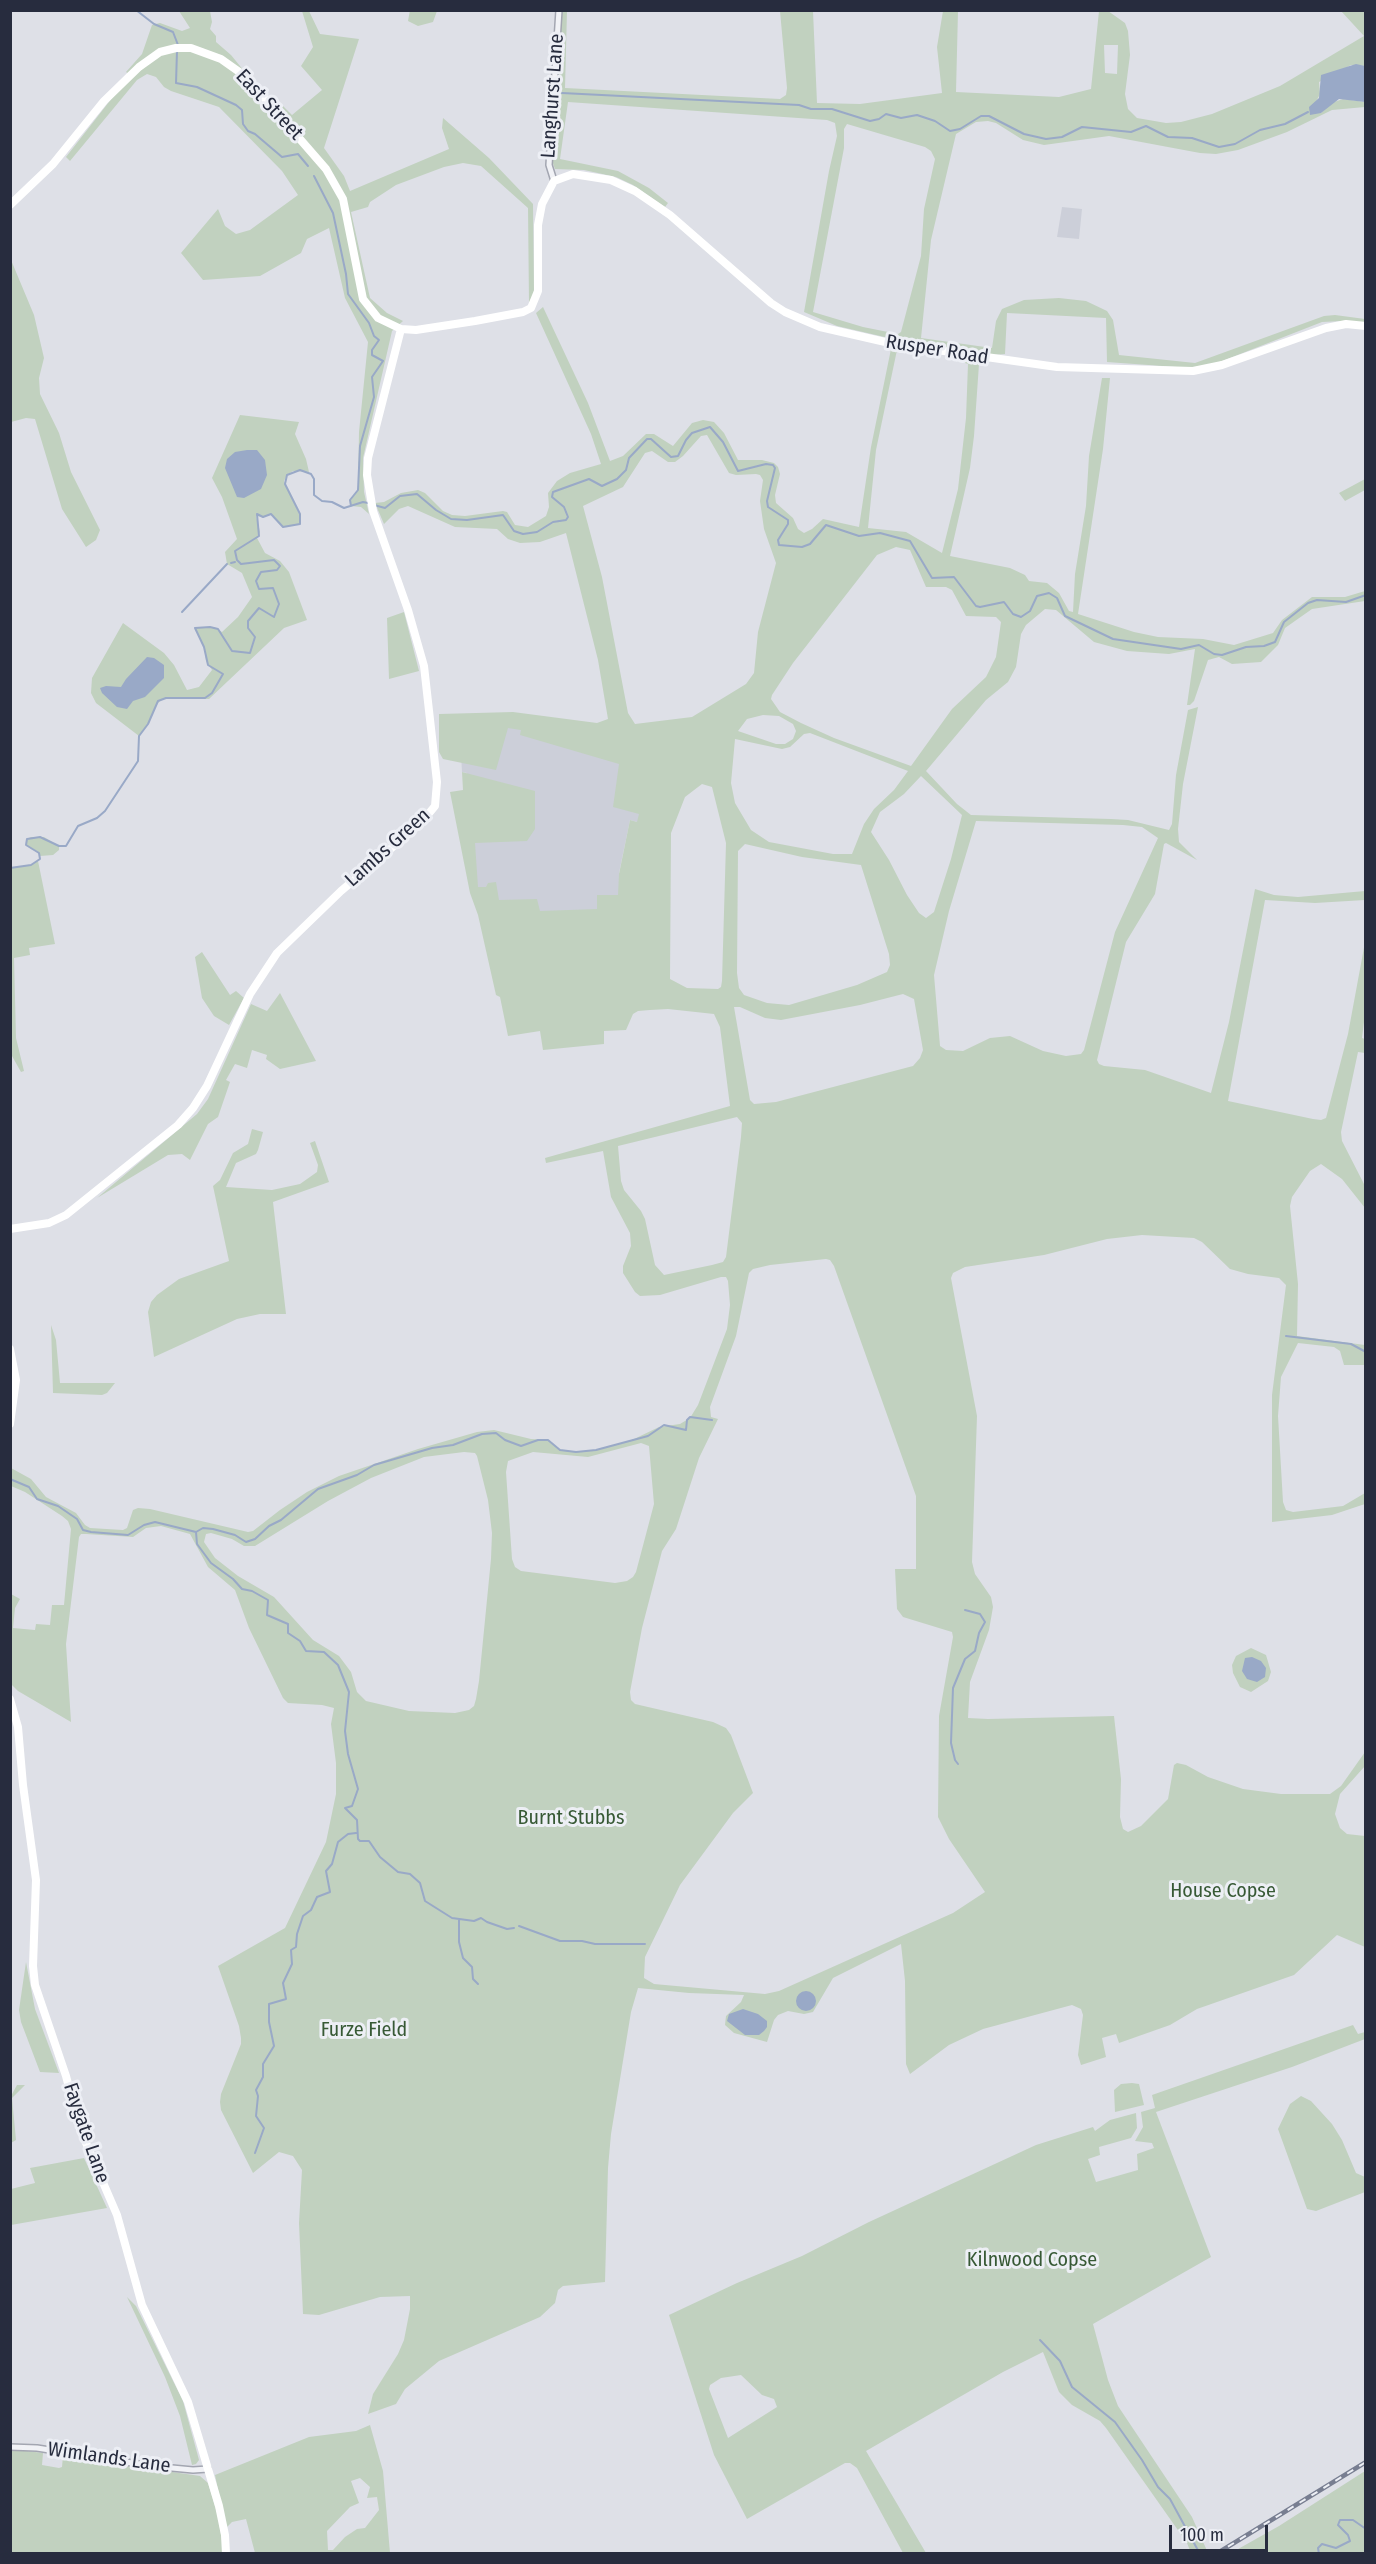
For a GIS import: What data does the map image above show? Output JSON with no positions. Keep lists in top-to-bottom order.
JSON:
{
  "streets": {
    "street": [
      "Langhurst Lane",
      "East Street",
      "Rusper Road",
      "Lambs Green",
      "Faygate Lane",
      "Wimlands Lane"
    ]
  },
  "crossings": [
    ["Langhurst Lane", "Rusper Road"],
    ["East Street", "Lambs Green"],
    ["Faygate Lane", "Wimlands Lane"]
  ],
  "parks": [
    "Burnt Stubbs",
    "House Copse",
    "Furze Field",
    "Kilnwood Copse"
  ],
  "scale_bar": "100 m"
}
